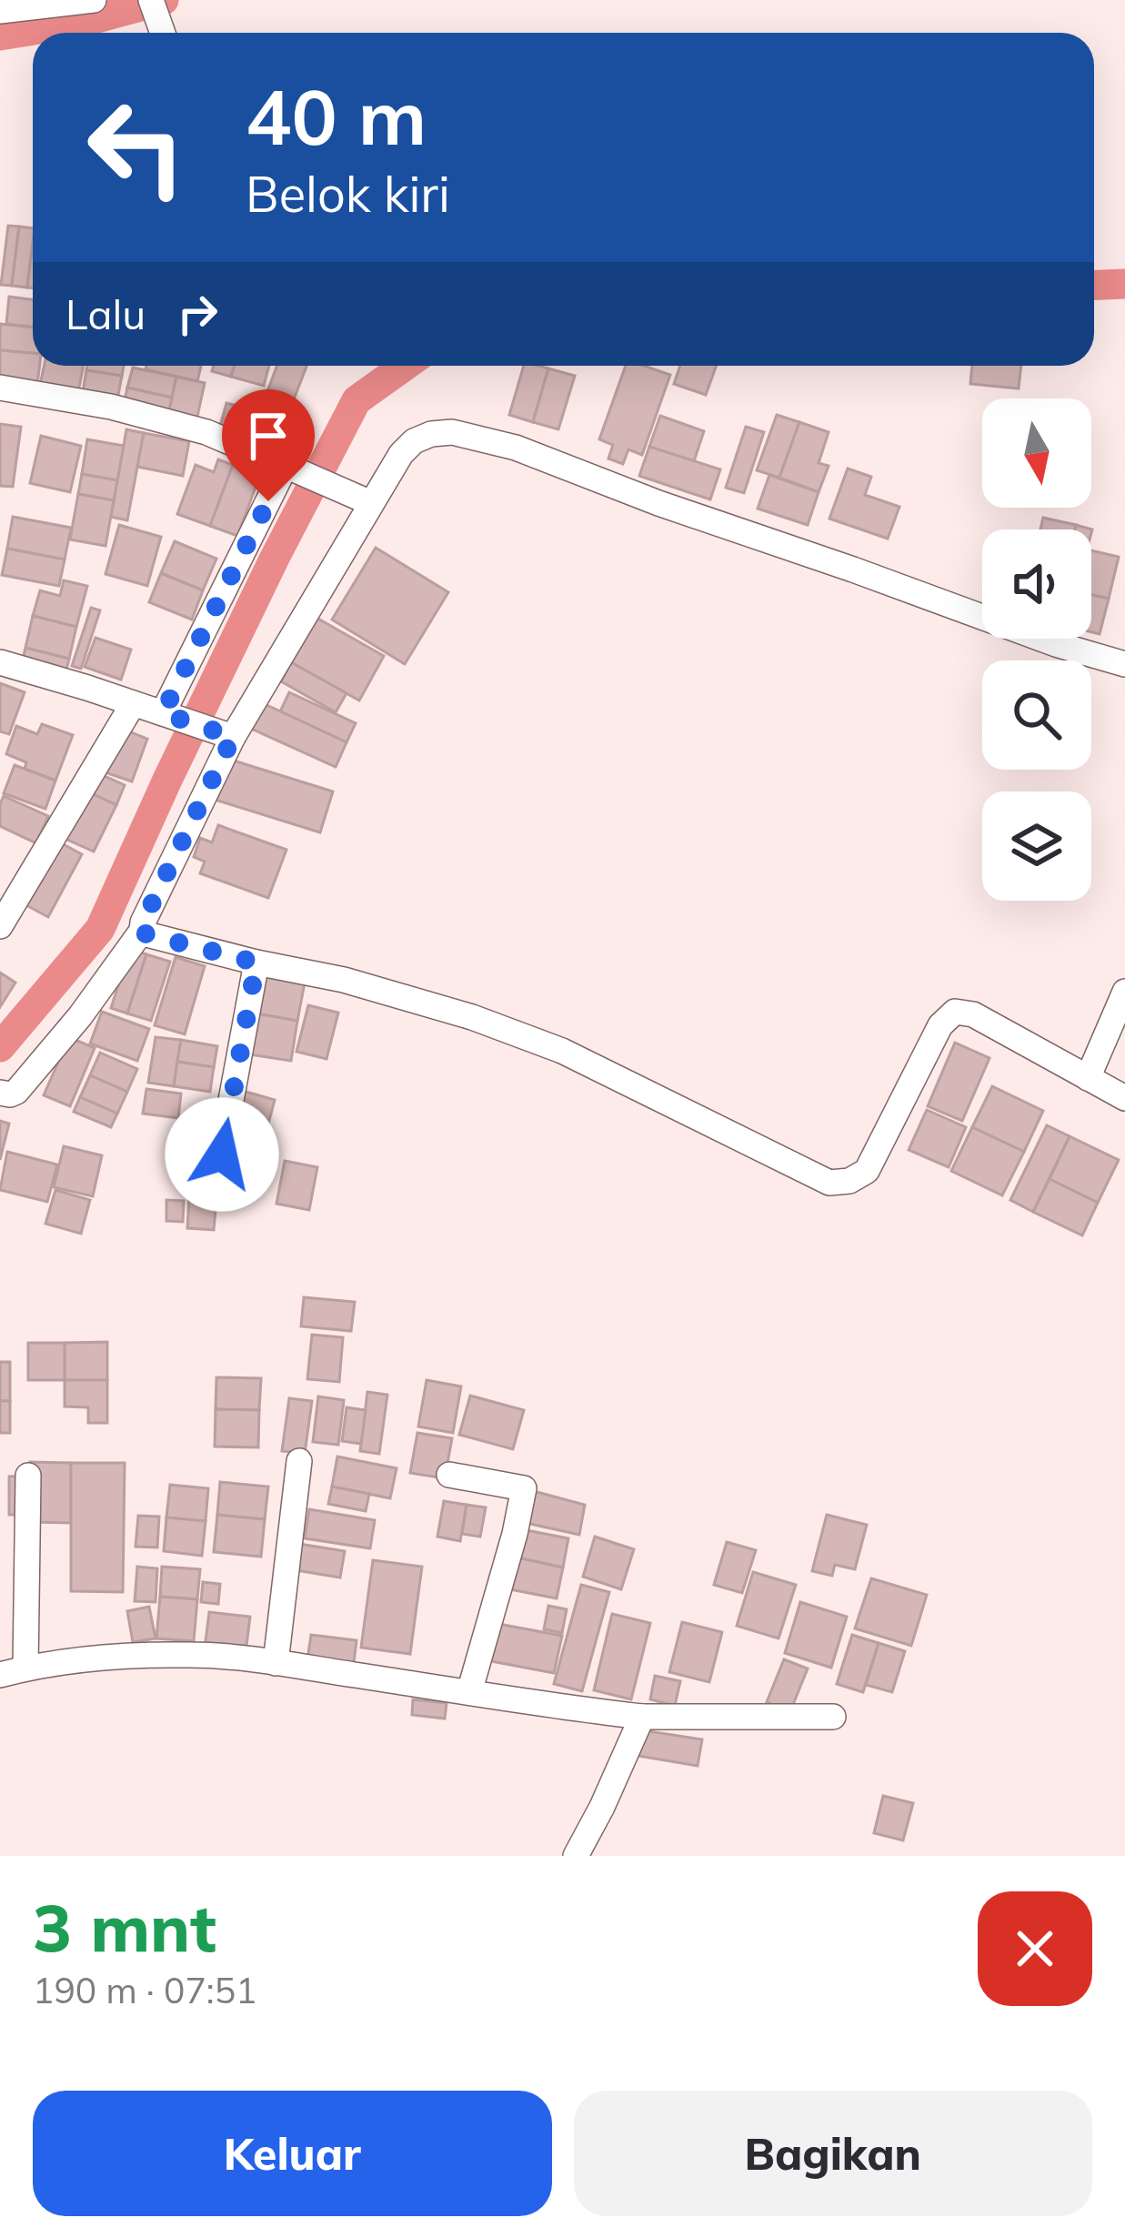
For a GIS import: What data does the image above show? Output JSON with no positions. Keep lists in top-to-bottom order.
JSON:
{
  "north": "bottom",
  "page": {
    "turn": ["40 m", "Belok kiri"],
    "then": "Lalu",
    "heading": ["3 mnt", "190 m · 07:51"],
    "buttons": ["Keluar", "Bagikan"]
  }
}
